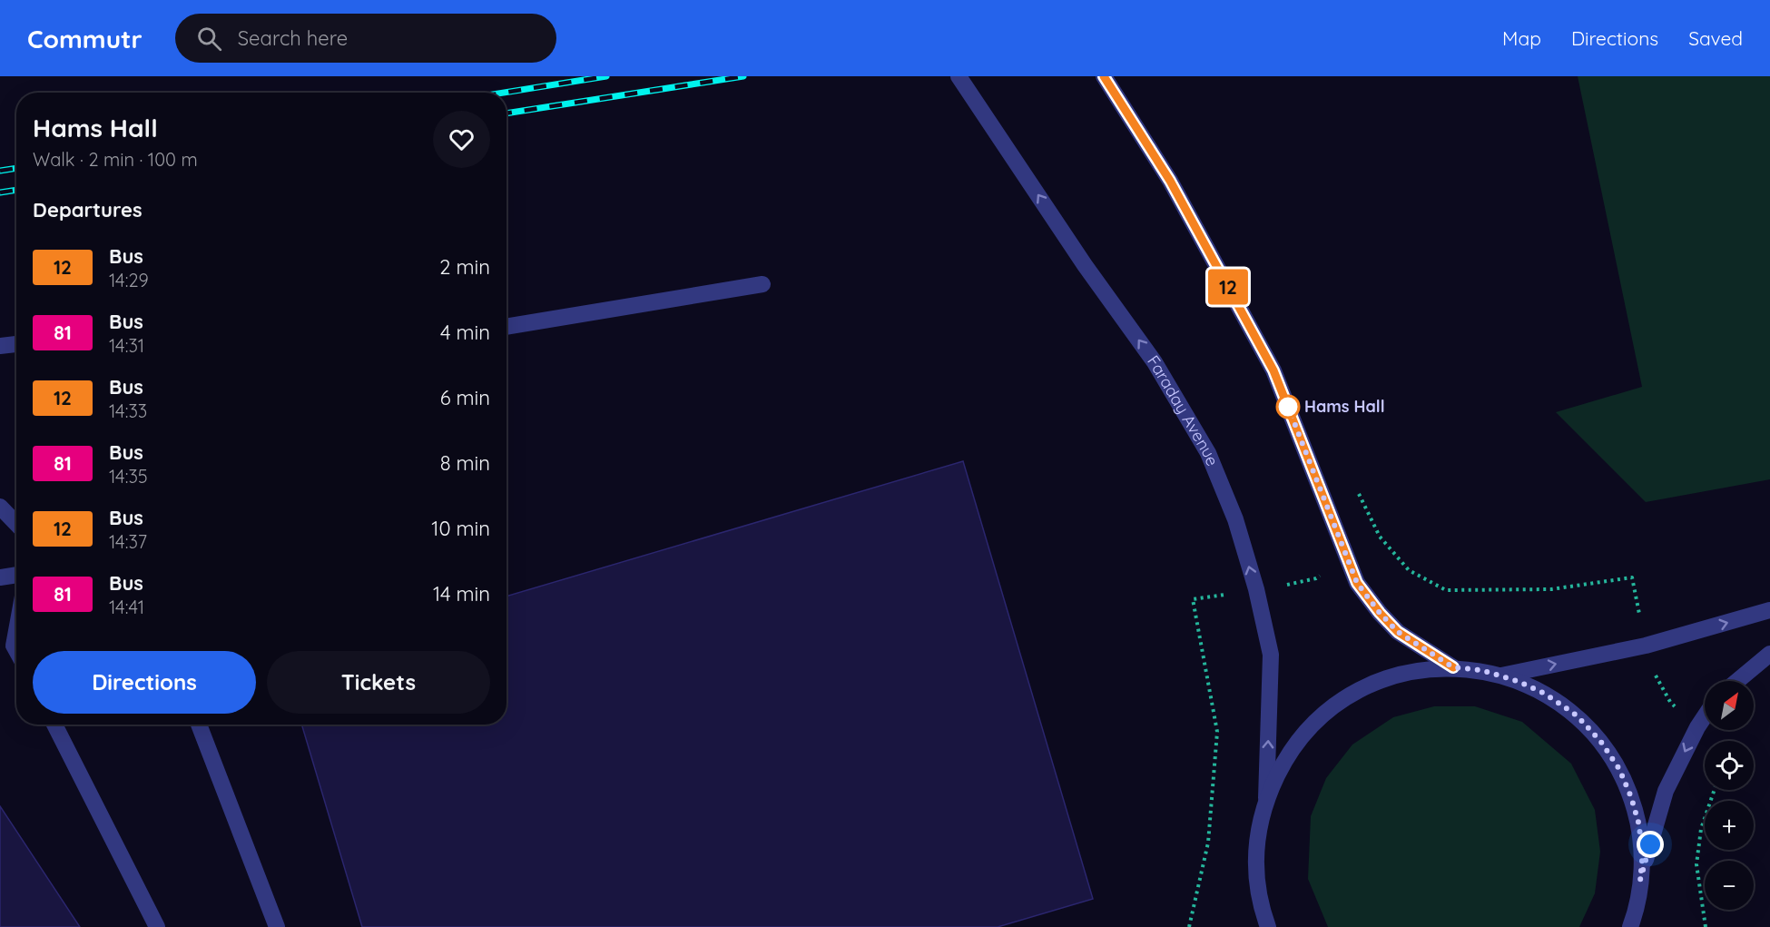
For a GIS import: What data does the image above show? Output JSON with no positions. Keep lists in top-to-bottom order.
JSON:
{
  "streets": {
    "street": ["Faraday Avenue"]
  },
  "places": ["Hams Hall"],
  "lines": ["bus line 12"],
  "north": "top right",
  "page": {
    "header": "Commutr",
    "search": "Search here",
    "nav": ["Map", "Directions", "Saved"],
    "on_map": "12",
    "heading": [
      ["Hams Hall", "Walk · 2 min · 100 m"],
      "Departures"
    ],
    "list": [
      {
        "mark": "12",
        "name": "Bus",
        "note": "14:29",
        "value": "2 min"
      },
      {
        "mark": "81",
        "name": "Bus",
        "note": "14:31",
        "value": "4 min"
      },
      {
        "mark": "12",
        "name": "Bus",
        "note": "14:33",
        "value": "6 min"
      },
      {
        "mark": "81",
        "name": "Bus",
        "note": "14:35",
        "value": "8 min"
      },
      {
        "mark": "12",
        "name": "Bus",
        "note": "14:37",
        "value": "10 min"
      },
      {
        "mark": "81",
        "name": "Bus",
        "note": "14:41",
        "value": "14 min"
      }
    ],
    "buttons": ["Directions", "Tickets"],
    "map_buttons": ["+", "−"]
  }
}
